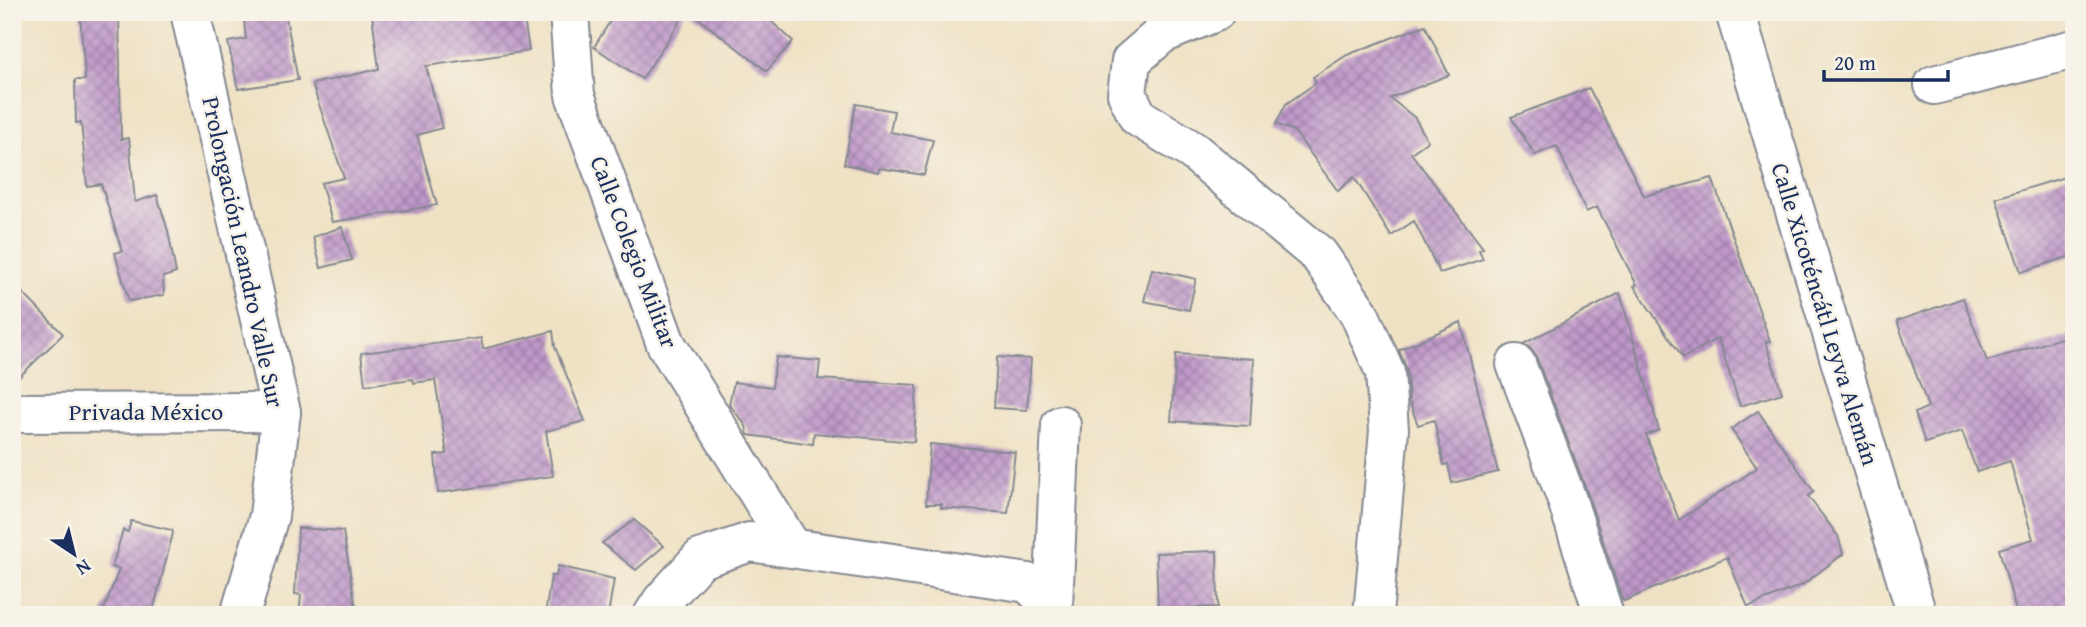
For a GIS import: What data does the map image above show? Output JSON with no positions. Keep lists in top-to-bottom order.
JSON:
{
  "streets": {
    "street": [
      "Prolongación Leandro Valle Sur",
      "Calle Colegio Militar",
      "Calle Xicoténcátl Leyva Alemán",
      "Privada México"
    ]
  },
  "crossings": [
    ["Prolongación Leandro Valle Sur", "Privada México"]
  ],
  "scale_bar": "20 m",
  "north": "bottom right"
}
